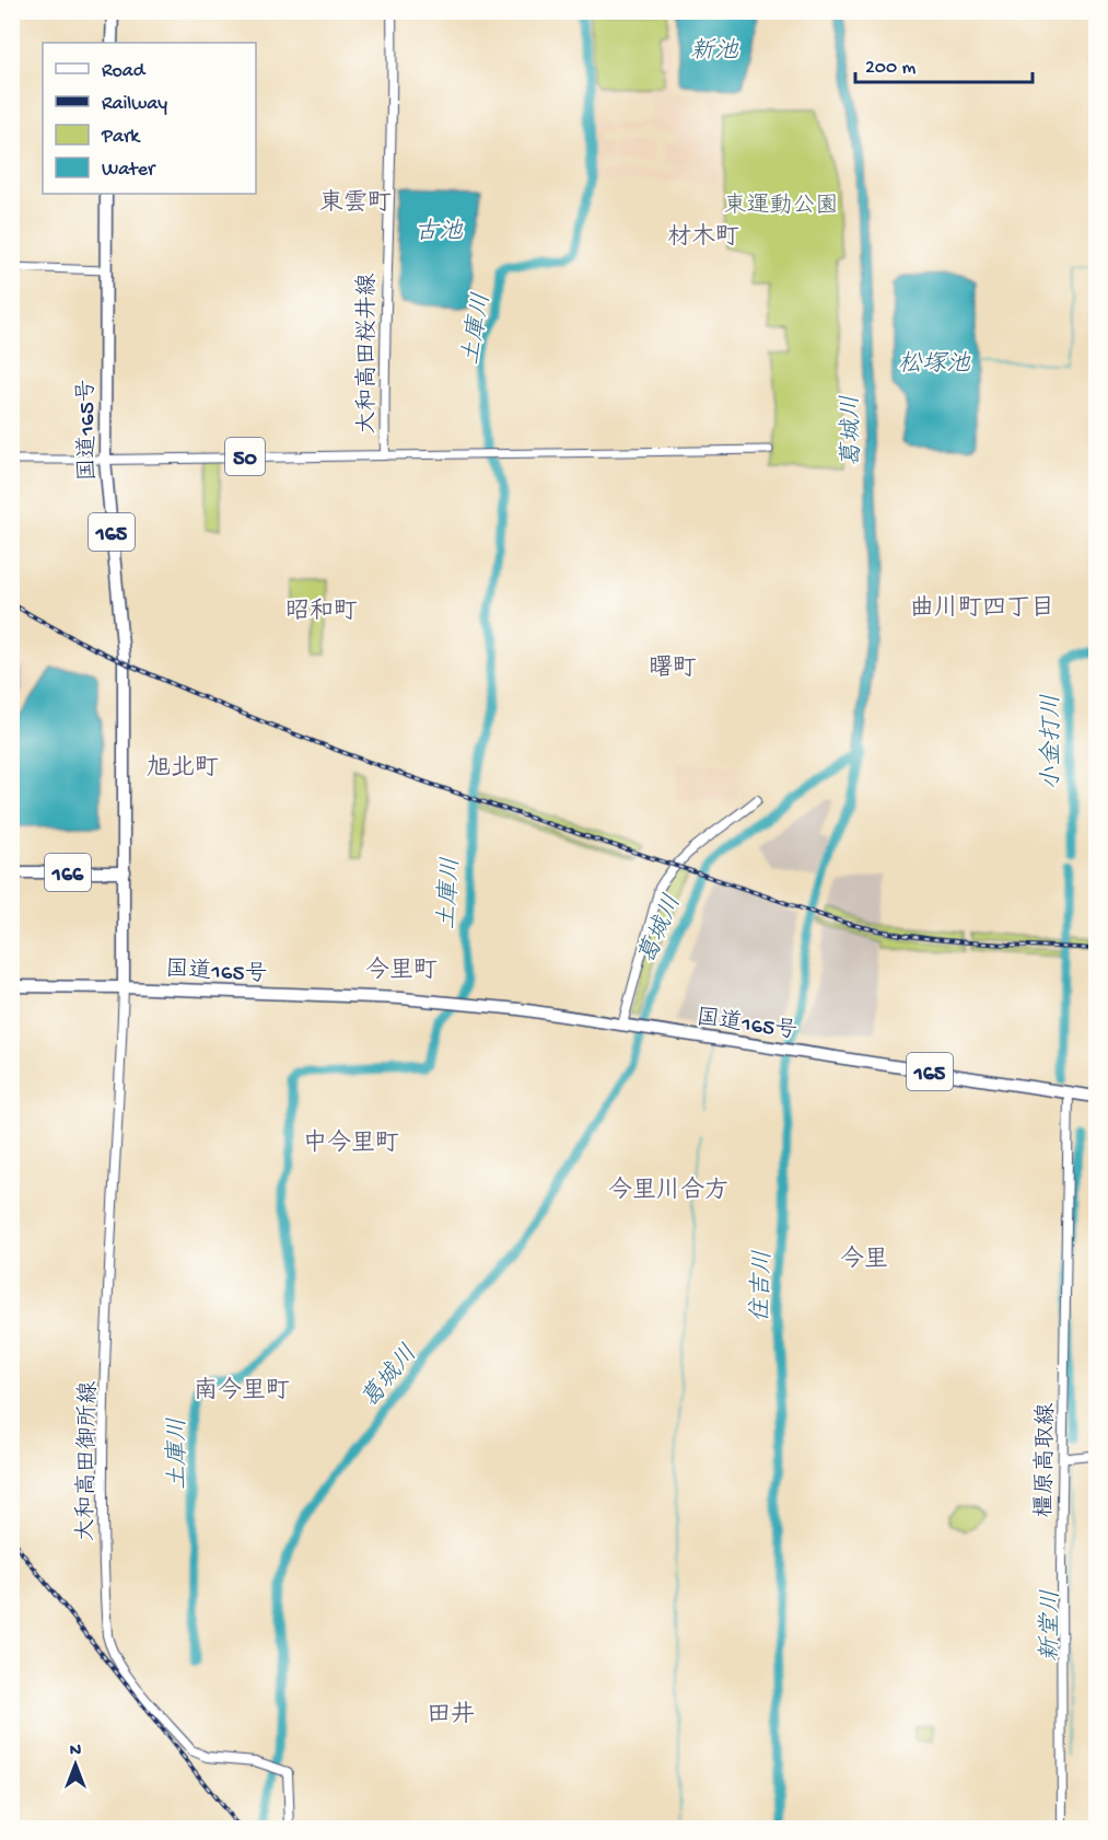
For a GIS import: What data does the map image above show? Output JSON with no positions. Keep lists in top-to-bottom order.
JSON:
{
  "streets": {
    "highway": ["国道165号", "165", "166"],
    "main road": [
      "大和高田桜井線",
      "50",
      "橿原高取線",
      "大和高田御所線"
    ]
  },
  "crossings": [
    ["大和高田桜井線", "国道165号"],
    ["国道165号", "166"],
    ["国道165号", "橿原高取線"],
    ["国道165号", "大和高田御所線"]
  ],
  "districts": [
    "東雲町",
    "材木町",
    "曲川町四丁目",
    "昭和町",
    "曙町",
    "旭北町",
    "今里町",
    "中今里町",
    "今里川合方",
    "今里",
    "南今里町",
    "田井"
  ],
  "water": [
    "新池",
    "古池",
    "土庫川",
    "松塚池",
    "葛城川",
    "小金打川",
    "住吉川",
    "新堂川"
  ],
  "parks": ["東運動公園"],
  "legend": [
    "Road",
    "Railway",
    "Park",
    "Water"
  ],
  "scale_bar": "200 m",
  "north": "top"
}
